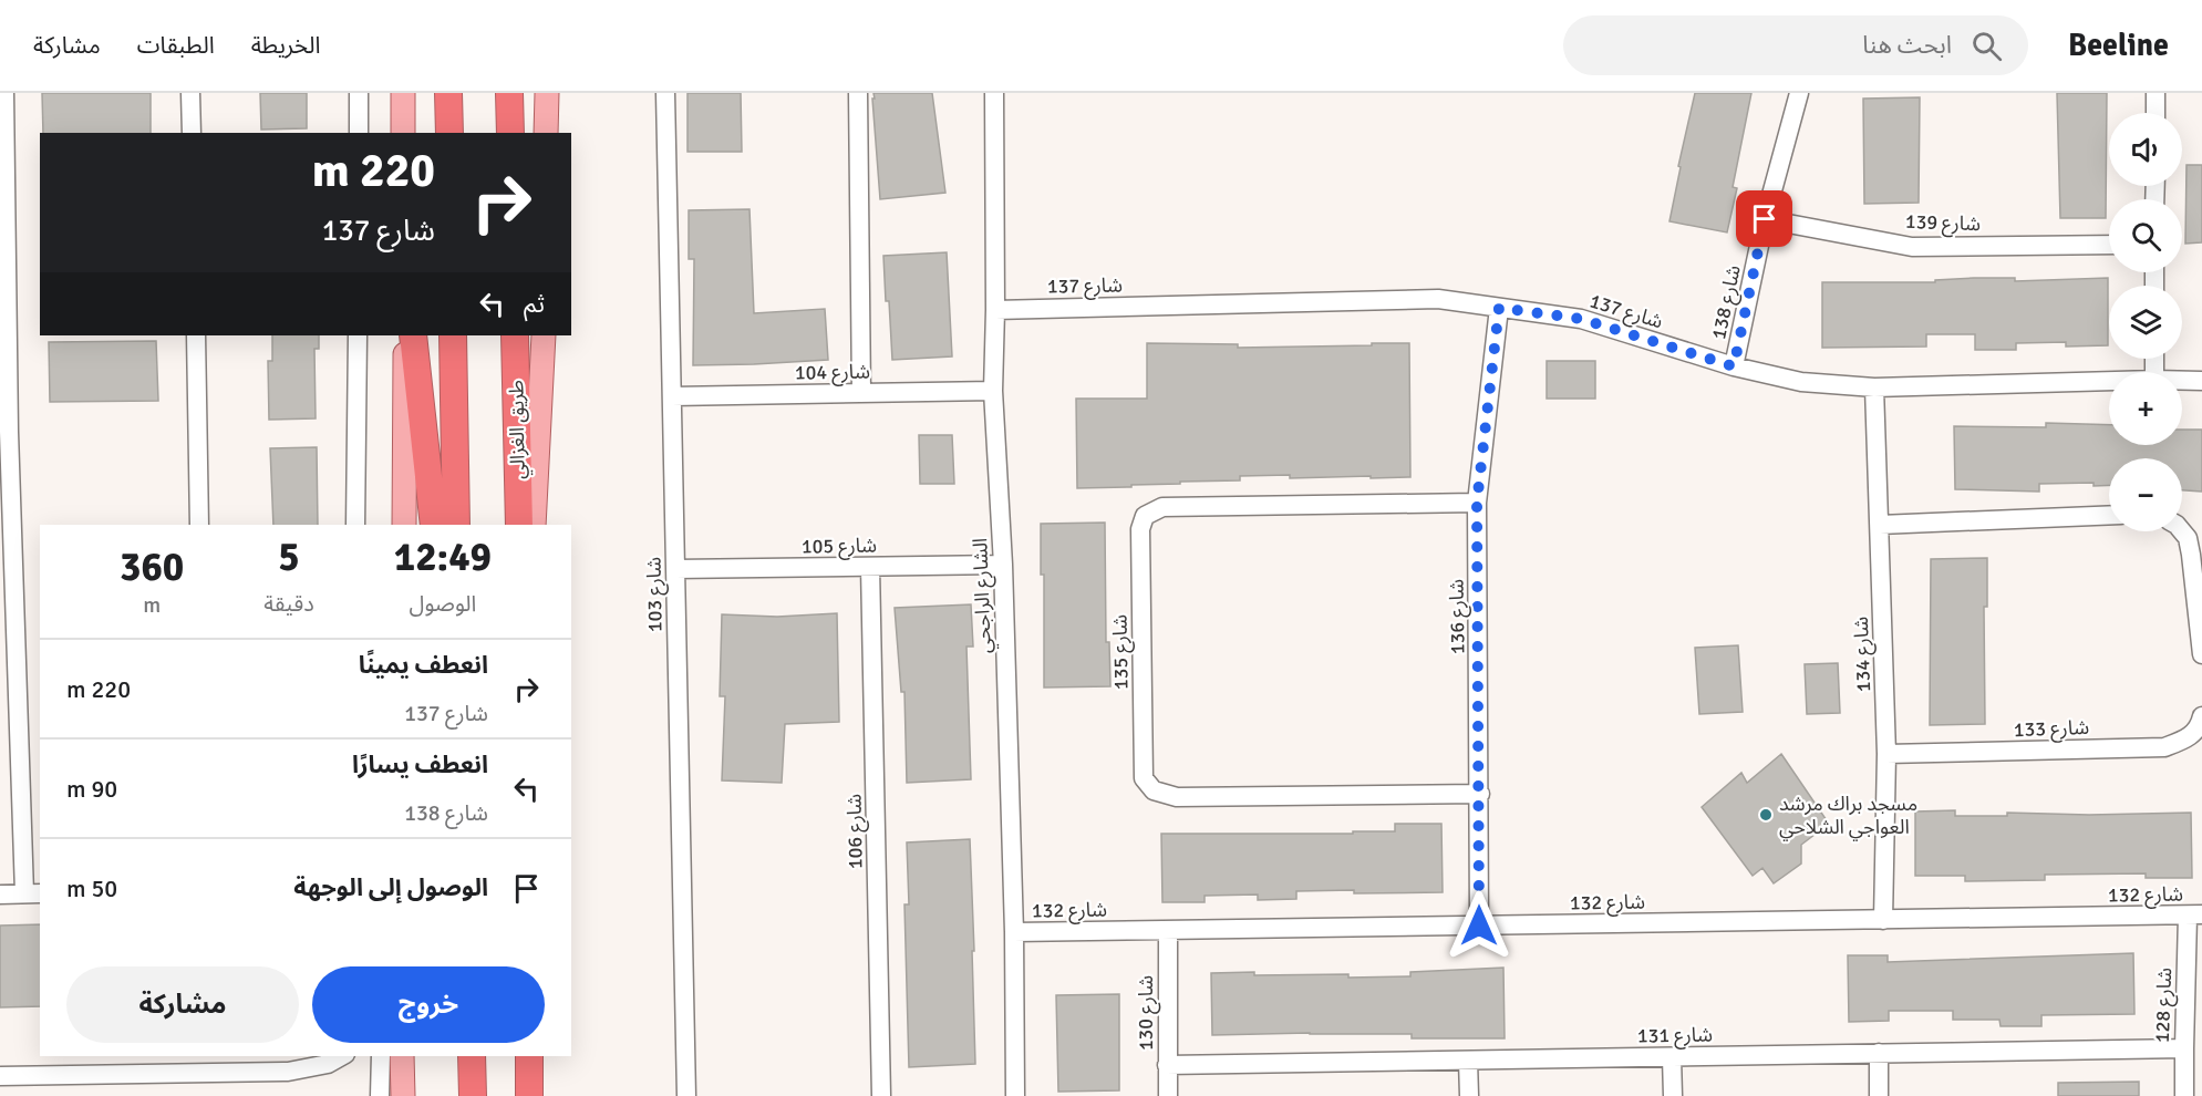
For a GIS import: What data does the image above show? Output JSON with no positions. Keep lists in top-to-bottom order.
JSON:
{
  "streets": {
    "highway": ["طريق الغزالي"],
    "street": [
      "شارع 139",
      "شارع 137",
      "شارع 138",
      "شارع 104",
      "شارع 105",
      "شارع 103",
      "الشارع الراجحي",
      "شارع 136",
      "شارع 135",
      "شارع 134",
      "شارع 133",
      "شارع 106",
      "شارع 132",
      "شارع 128",
      "شارع 130",
      "شارع 131"
    ]
  },
  "crossings": [
    ["شارع 139", "شارع 138"],
    ["شارع 137", "شارع 138"],
    ["شارع 137", "الشارع الراجحي"],
    ["شارع 137", "شارع 136"],
    ["شارع 137", "شارع 134"],
    ["شارع 104", "شارع 103"],
    ["شارع 104", "الشارع الراجحي"],
    ["شارع 105", "شارع 103"],
    ["شارع 105", "الشارع الراجحي"],
    ["شارع 105", "شارع 106"],
    ["الشارع الراجحي", "شارع 132"],
    ["شارع 136", "شارع 135"],
    ["شارع 136", "شارع 132"],
    ["شارع 134", "شارع 133"],
    ["شارع 134", "شارع 132"],
    ["شارع 132", "شارع 128"],
    ["شارع 132", "شارع 130"],
    ["شارع 128", "شارع 131"],
    ["شارع 130", "شارع 131"]
  ],
  "places": ["مسجد براك مرشد العواجي الشلاحي"],
  "page": {
    "header": "Beeline",
    "search": "ابحث هنا",
    "nav": ["الخريطة", "الطبقات", "مشاركة"],
    "map_buttons": ["+", "−"],
    "turn": ["220 m", "شارع 137"],
    "then": "ثم",
    "eta": [
      "12:49",
      "الوصول",
      "5",
      "دقيقة",
      "360",
      "m"
    ],
    "list": [
      {
        "name": "انعطف يمينًا",
        "note": "شارع 137",
        "value": "220 m"
      },
      {
        "name": "انعطف يسارًا",
        "note": "شارع 138",
        "value": "90 m"
      },
      {
        "name": "الوصول إلى الوجهة",
        "value": "50 m"
      }
    ],
    "buttons": ["خروج", "مشاركة"]
  }
}
